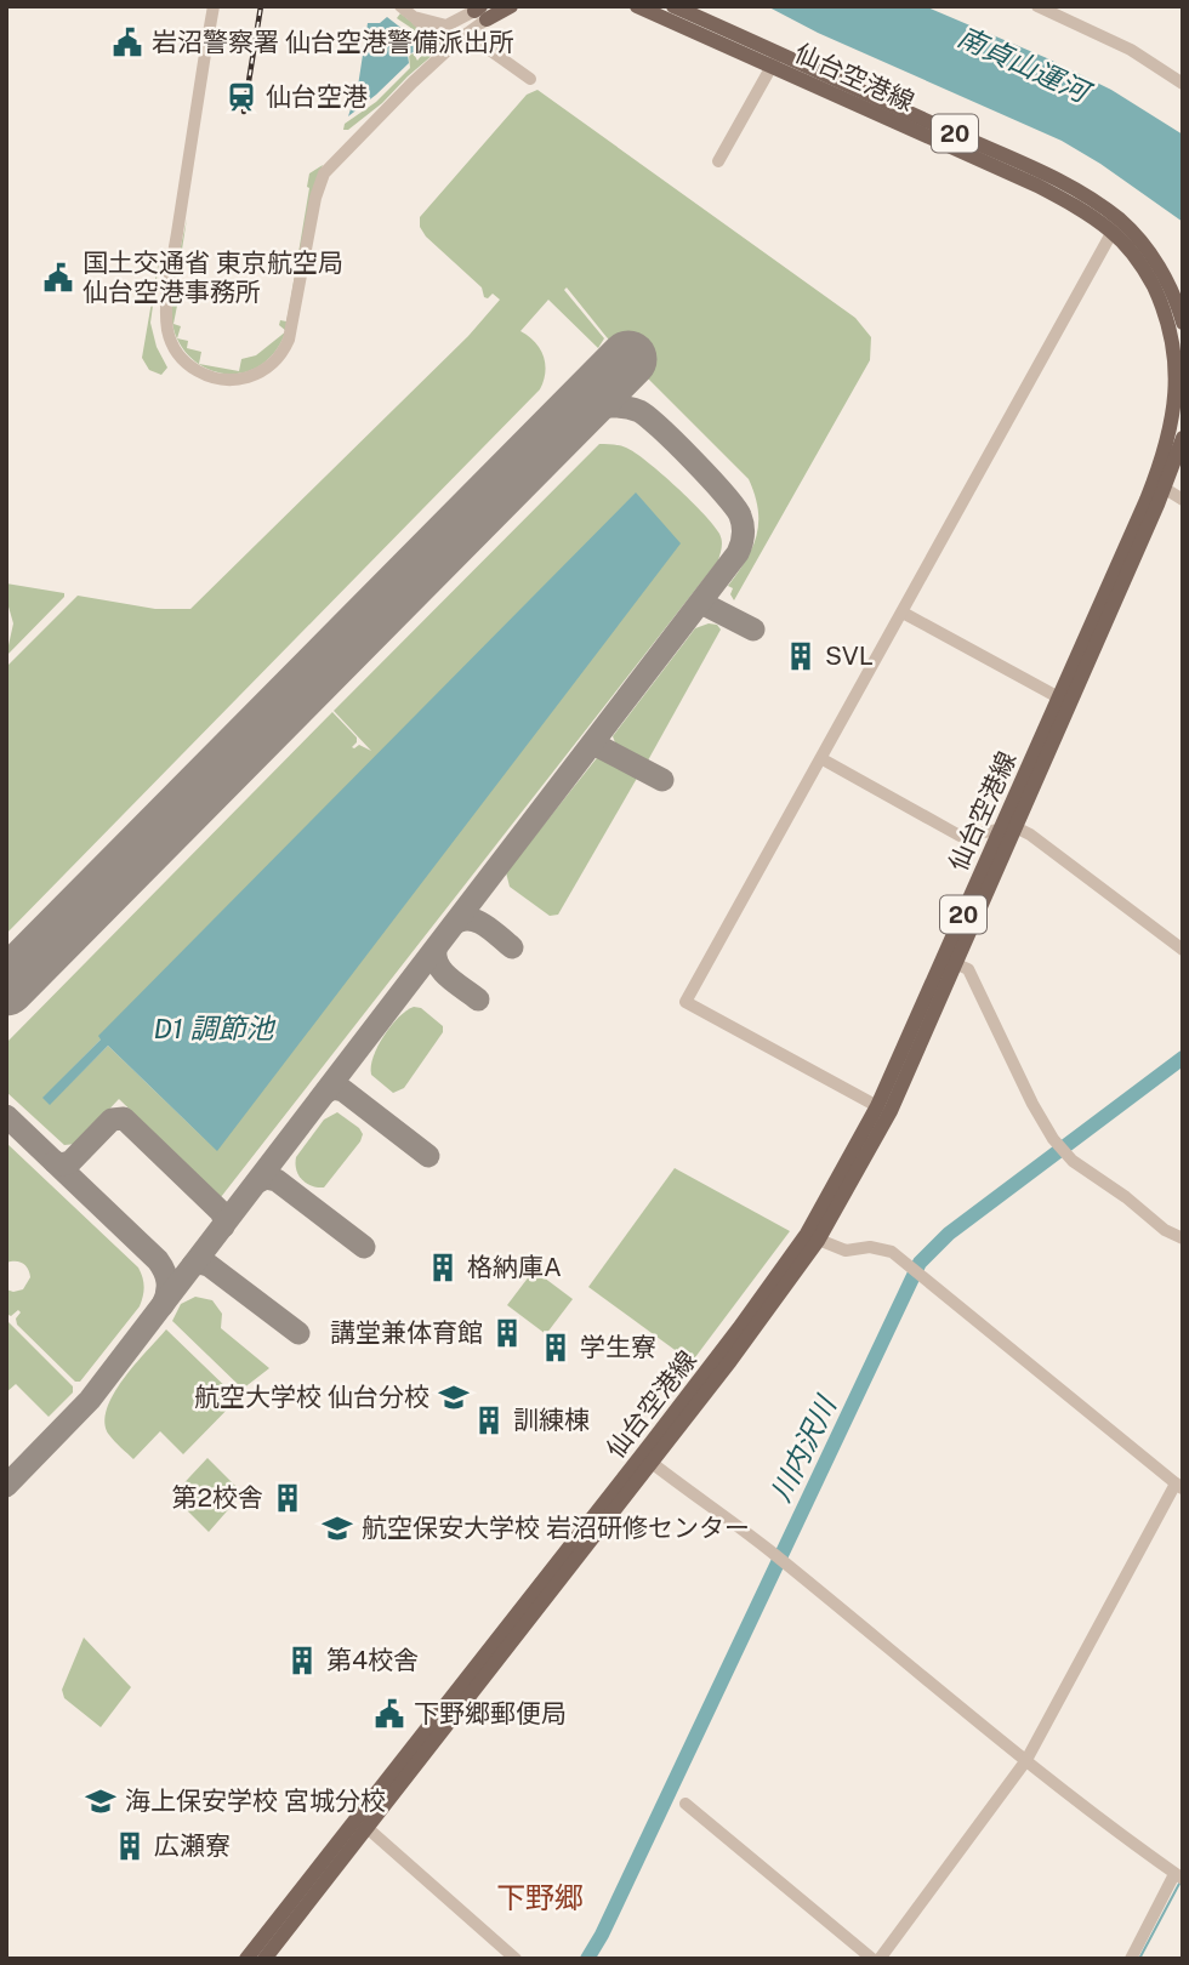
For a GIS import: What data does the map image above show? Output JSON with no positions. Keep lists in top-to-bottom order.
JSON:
{
  "streets": {
    "main road": ["仙台空港線", "20"]
  },
  "districts": ["下野郷"],
  "water": ["南貞山運河", "D1 調節池", "川内沢川"],
  "places": {
    "public building": ["岩沼警察署 仙台空港警備派出所", "国土交通省 東京航空局 仙台空港事務所", "下野郷郵便局"],
    "station": ["仙台空港"],
    "building": [
      "SVL",
      "格納庫A",
      "講堂兼体育館",
      "学生寮",
      "訓練棟",
      "第2校舎",
      "第4校舎",
      "広瀬寮"
    ],
    "school or university": ["航空大学校 仙台分校", "航空保安大学校 岩沼研修センター", "海上保安学校 宮城分校"]
  }
}
